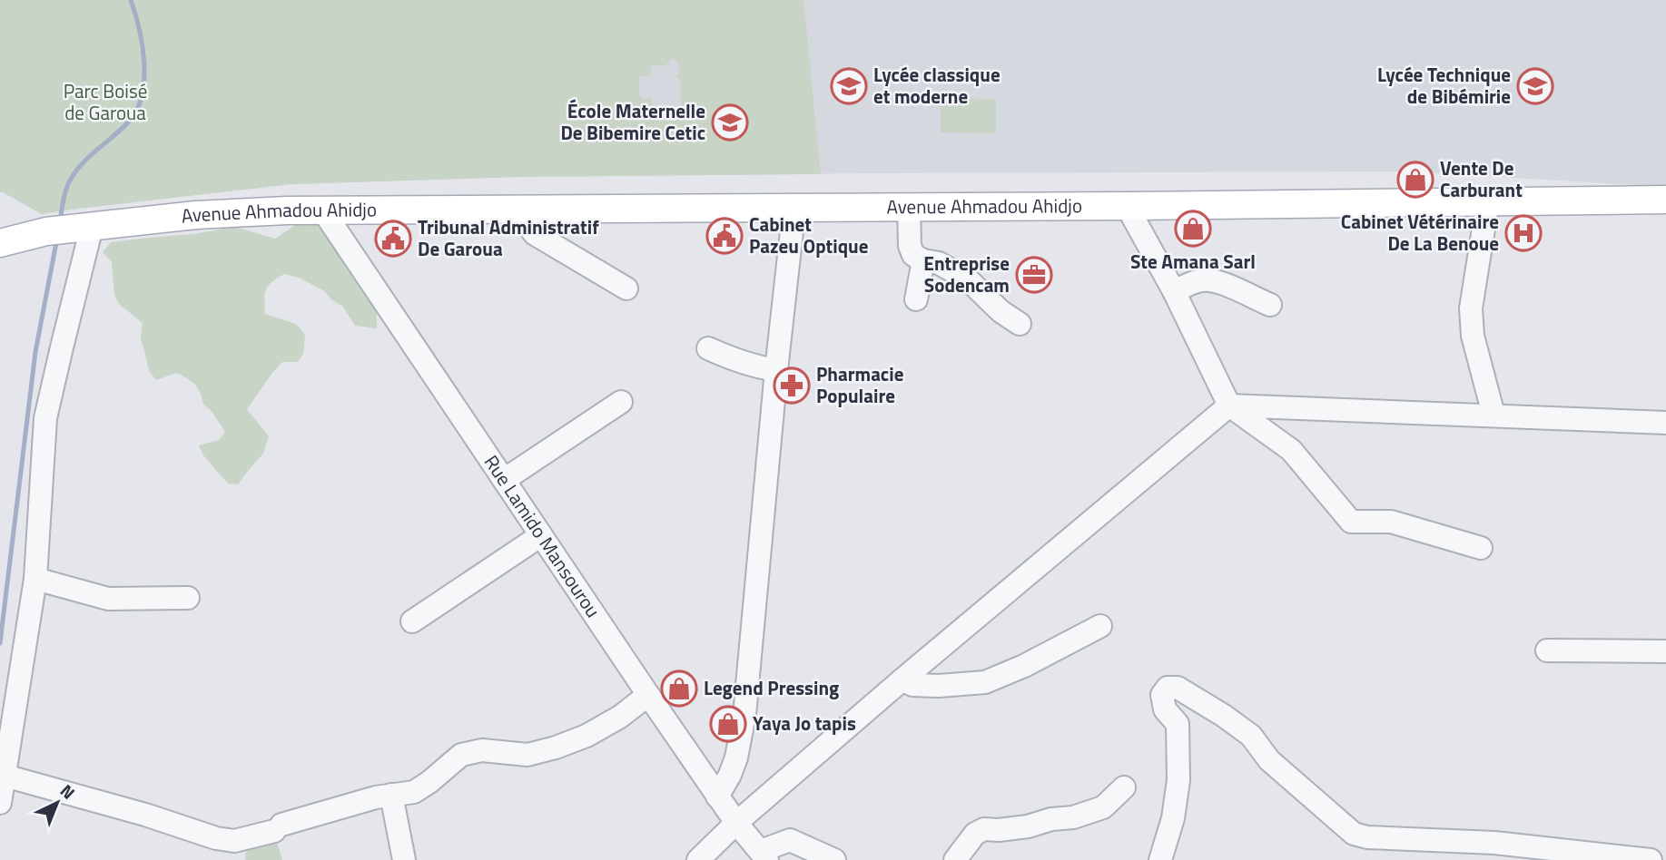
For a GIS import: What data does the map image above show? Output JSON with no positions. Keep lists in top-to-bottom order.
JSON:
{
  "streets": {
    "main road": ["Avenue Ahmadou Ahidjo"],
    "street": ["Rue Lamido Mansourou"]
  },
  "crossings": [
    ["Avenue Ahmadou Ahidjo", "Rue Lamido Mansourou"]
  ],
  "parks": ["Parc Boisé de Garoua"],
  "places": {
    "school or university": ["Lycée classique et moderne", "Lycée Technique de Bibémirie", "École Maternelle De Bibemire Cetic"],
    "shop": [
      "Vente De Carburant",
      "Ste Amana Sarl",
      "Legend Pressing",
      "Yaya Jo tapis"
    ],
    "hospital": ["Cabinet Vétérinaire De La Benoue"],
    "public building": ["Cabinet Pazeu Optique", "Tribunal Administratif De Garoua"],
    "office": ["Entreprise Sodencam"],
    "pharmacy": ["Pharmacie Populaire"]
  },
  "north": "top right"
}
